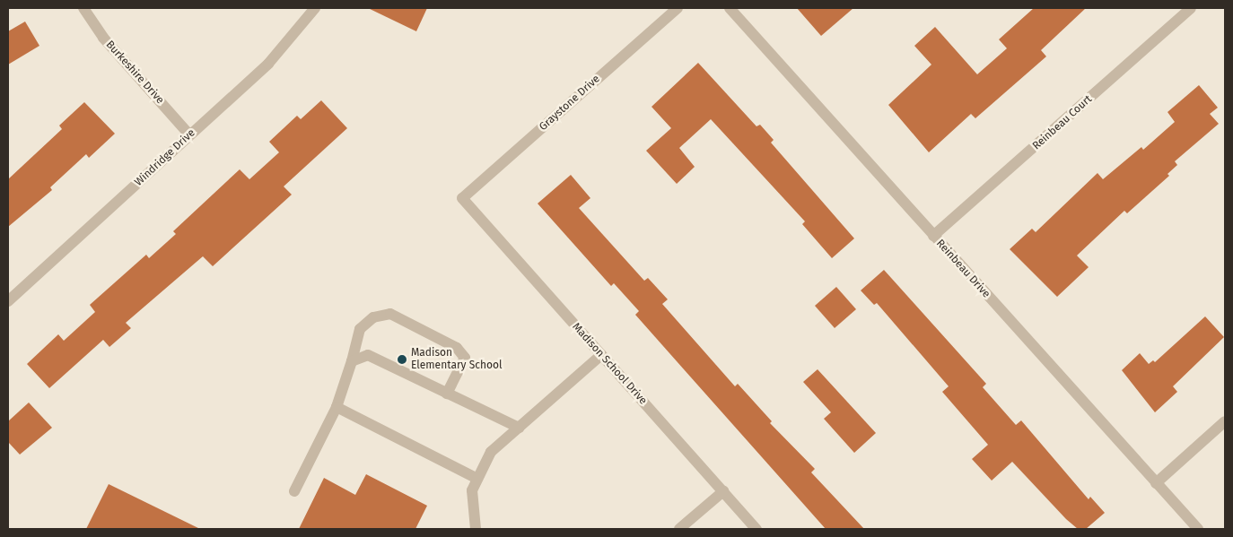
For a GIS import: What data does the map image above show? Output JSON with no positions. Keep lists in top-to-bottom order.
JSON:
{
  "streets": {
    "street": [
      "Burkeshire Drive",
      "Graystone Drive",
      "Reinbeau Court",
      "Windridge Drive",
      "Reinbeau Drive",
      "Madison School Drive"
    ]
  },
  "crossings": [
    ["Burkeshire Drive", "Windridge Drive"],
    ["Graystone Drive", "Madison School Drive"],
    ["Reinbeau Court", "Reinbeau Drive"]
  ],
  "places": ["Madison Elementary School"]
}
